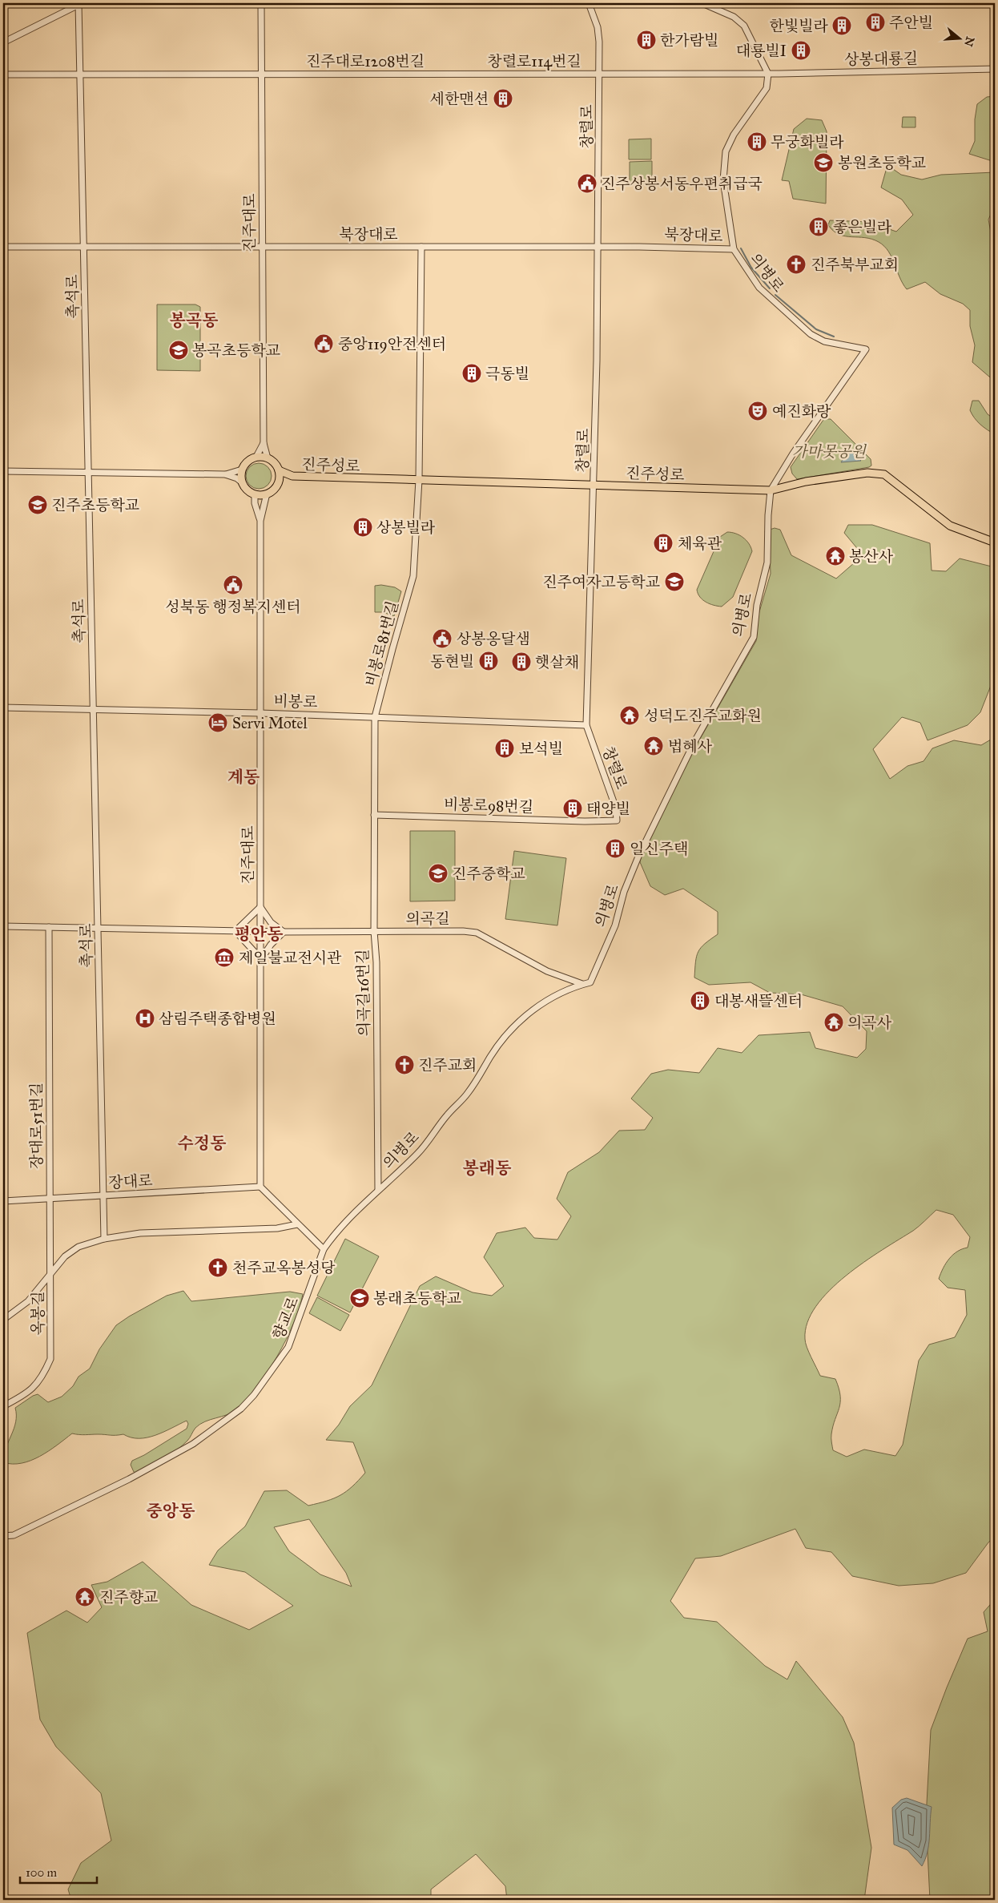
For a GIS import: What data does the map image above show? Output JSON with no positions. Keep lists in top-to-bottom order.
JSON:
{
  "streets": {
    "main road": ["진주성로"],
    "street": [
      "상봉대룡길",
      "진주대로1208번길",
      "창렬로114번길",
      "창렬로",
      "진주대로",
      "북장대로",
      "의병로",
      "촉석로",
      "비봉로81번길",
      "비봉로",
      "비봉로98번길",
      "의곡길",
      "의곡길16번길",
      "장대로51번길",
      "장대로",
      "옥봉길",
      "향교로"
    ]
  },
  "crossings": [
    ["상봉대룡길", "창렬로114번길"],
    ["상봉대룡길", "의병로"],
    ["진주대로1208번길", "창렬로114번길"],
    ["진주대로1208번길", "진주대로"],
    ["진주대로1208번길", "촉석로"],
    ["창렬로114번길", "창렬로"],
    ["창렬로", "북장대로"],
    ["창렬로", "진주성로"],
    ["창렬로", "비봉로"],
    ["창렬로", "비봉로98번길"],
    ["진주대로", "북장대로"],
    ["진주대로", "비봉로"],
    ["진주대로", "의곡길"],
    ["북장대로", "의병로"],
    ["북장대로", "촉석로"],
    ["북장대로", "비봉로81번길"],
    ["의병로", "진주성로"],
    ["의병로", "의곡길"],
    ["의병로", "의곡길16번길"],
    ["의병로", "향교로"],
    ["촉석로", "비봉로"],
    ["촉석로", "장대로"],
    ["진주성로", "비봉로81번길"],
    ["비봉로81번길", "비봉로"],
    ["비봉로81번길", "비봉로98번길"],
    ["비봉로81번길", "의곡길16번길"],
    ["비봉로98번길", "의곡길16번길"],
    ["의곡길", "의곡길16번길"],
    ["장대로51번길", "장대로"],
    ["장대로51번길", "옥봉길"],
    ["장대로", "옥봉길"]
  ],
  "districts": [
    "봉곡동",
    "계동",
    "평안동",
    "수정동",
    "봉래동",
    "중앙동"
  ],
  "parks": ["가마못공원"],
  "places": {
    "building": [
      "주안빌",
      "한빛빌라",
      "한가람빌",
      "대룡빌I",
      "세한맨션",
      "무궁화빌라",
      "좋은빌라",
      "극동빌",
      "상봉빌라",
      "체육관",
      "동현빌",
      "햇살채",
      "보석빌",
      "태양빌",
      "일신주택",
      "대봉새뜰센터"
    ],
    "school or university": [
      "봉원초등학교",
      "봉곡초등학교",
      "진주초등학교",
      "진주여자고등학교",
      "진주중학교",
      "봉래초등학교"
    ],
    "public building": [
      "진주상봉서동우편취급국",
      "중앙119안전센터",
      "성북동 행정복지센터",
      "상봉옹달샘"
    ],
    "church": ["진주북부교회", "진주교회", "천주교옥봉성당"],
    "theatre": ["예진화랑"],
    "temple": [
      "봉산사",
      "성덕도진주교화원",
      "법혜사",
      "의곡사",
      "진주향교"
    ],
    "hotel": ["Servi Motel"],
    "museum": ["제일불교전시관"],
    "hospital": ["삼림주택종합병원"]
  },
  "scale_bar": "100 m",
  "north": "right"
}
